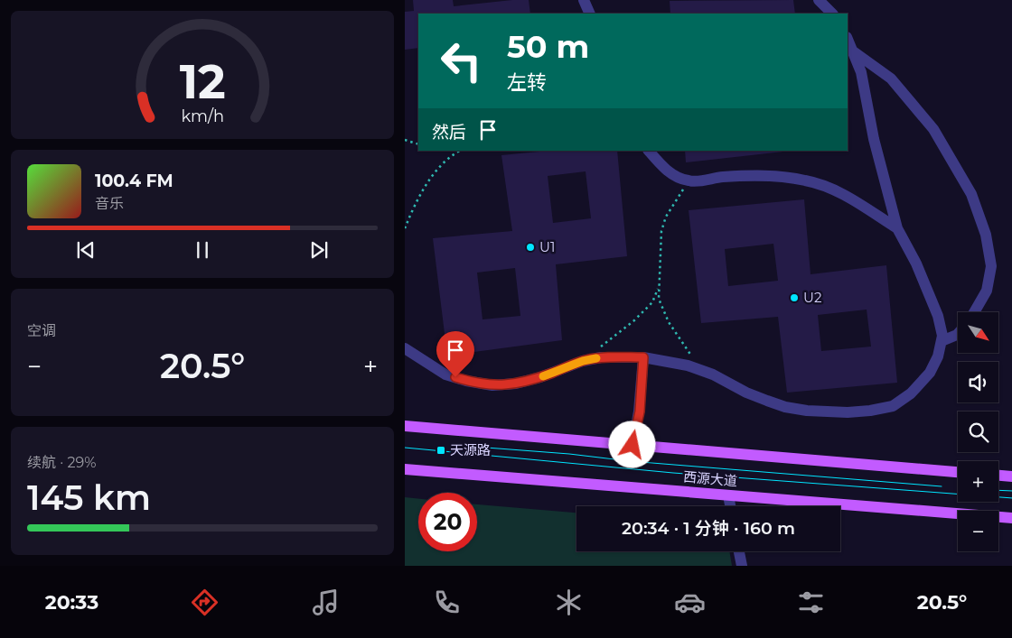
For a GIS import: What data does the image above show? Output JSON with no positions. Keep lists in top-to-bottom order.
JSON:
{
  "streets": {
    "main road": ["西源大道"]
  },
  "places": {
    "other": ["U1", "U2"],
    "transit": ["天源路"]
  },
  "north": "bottom right",
  "page": {
    "turn": ["50 m", "左转"],
    "then": "然后",
    "song": ["100.4 FM", "音乐"],
    "tile": [
      "空调",
      ["续航 · 29%", "145 km"]
    ],
    "map_buttons": ["+", "−"],
    "heat": ["−", "20.5°", "+"],
    "limit": "20",
    "trip": "20:34 · 1 分钟 · 160 m",
    "tabs": ["20:33", "20.5°"],
    "gauge": ["12", "km/h"]
  }
}
